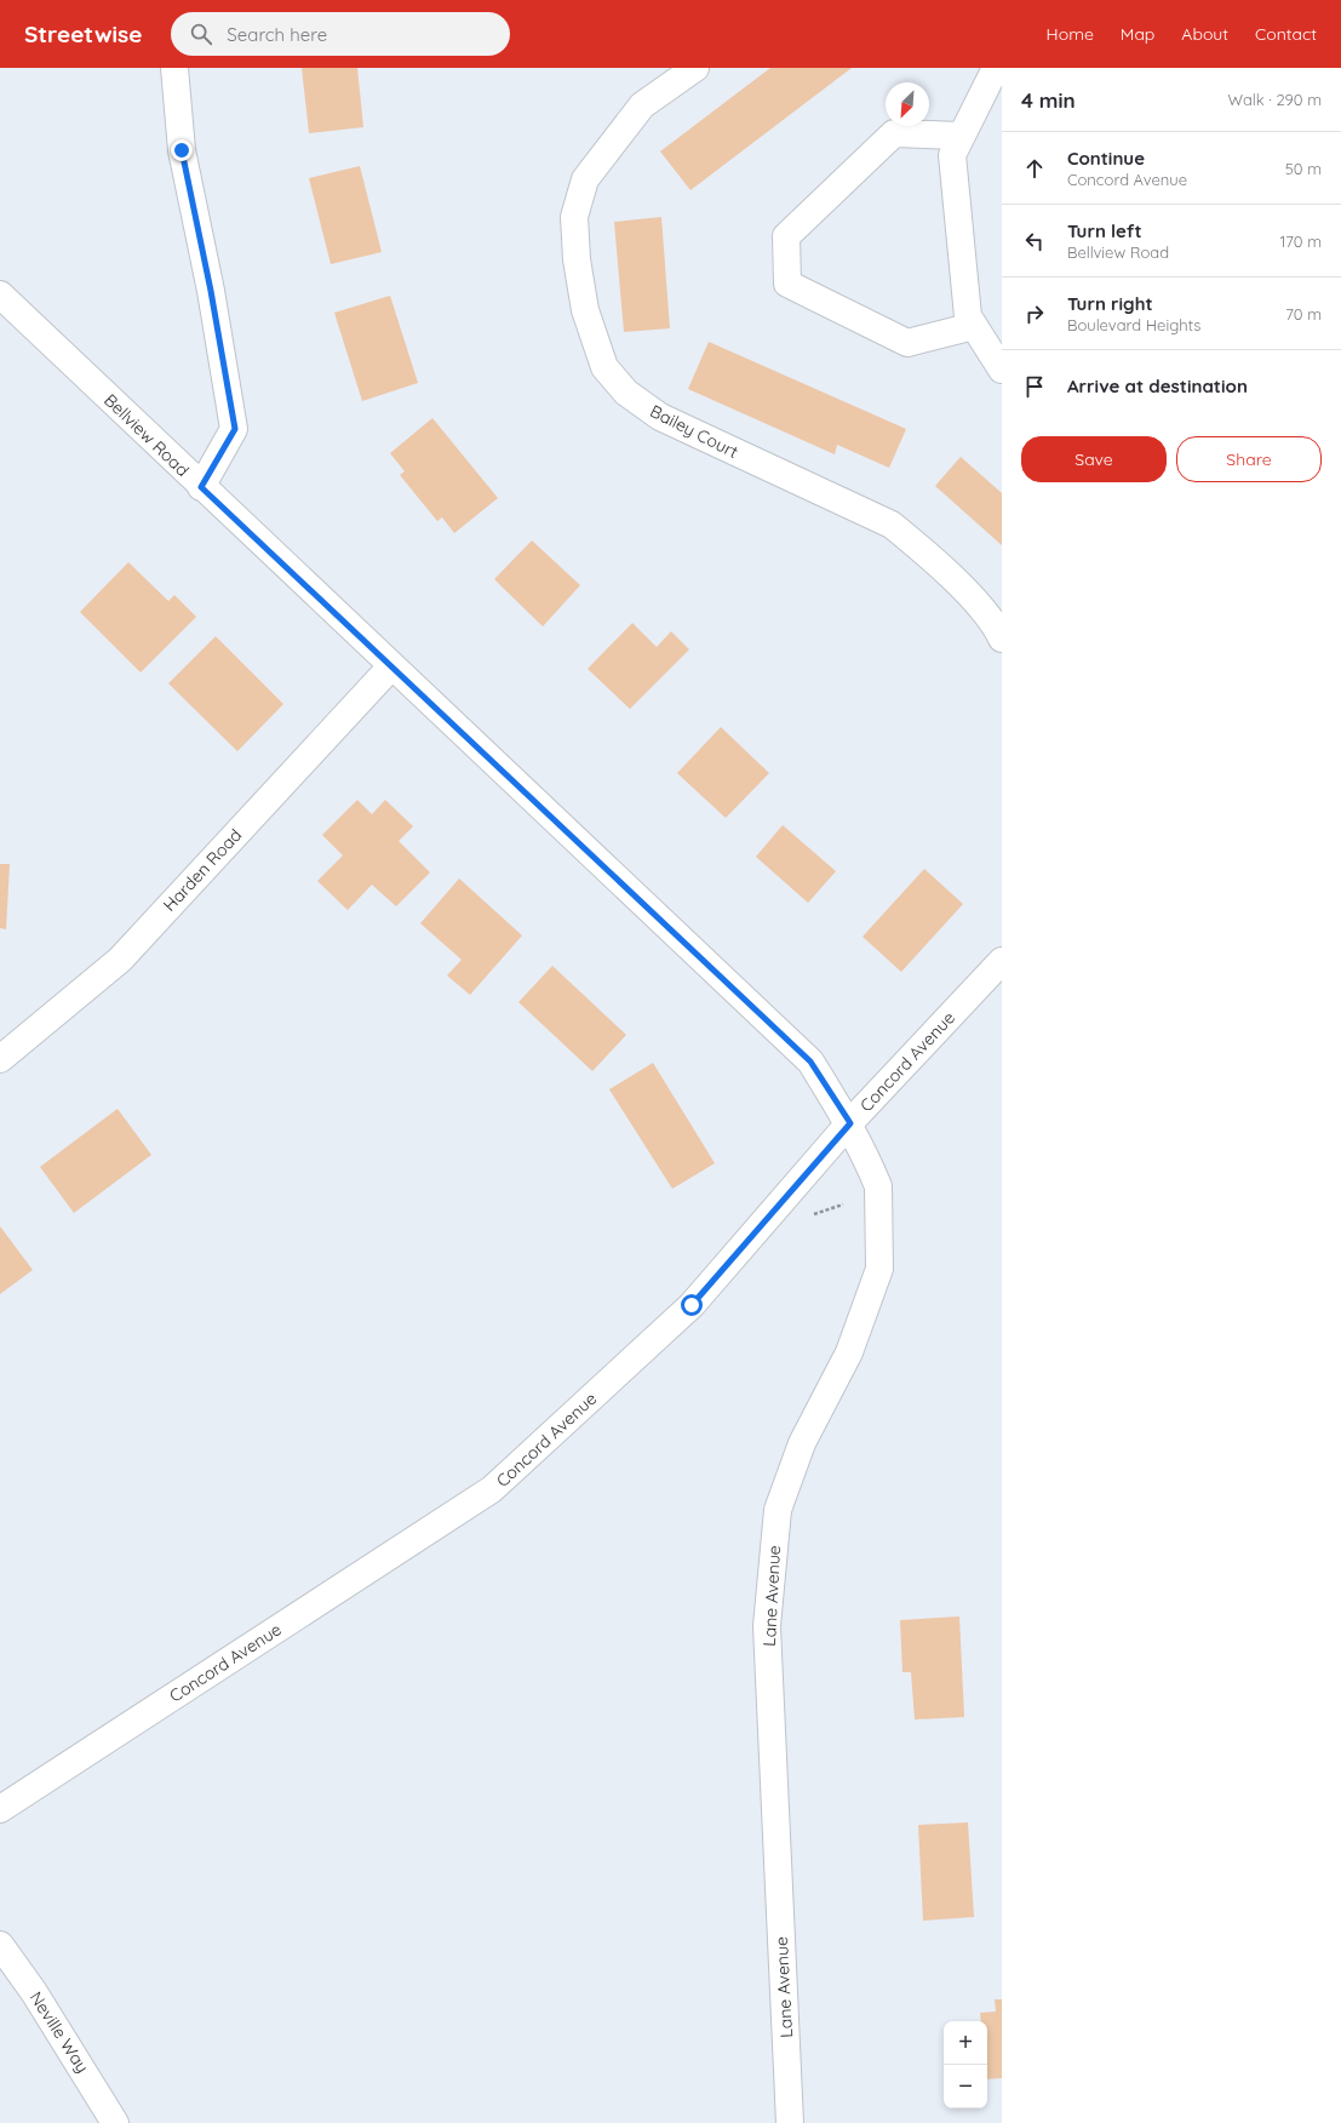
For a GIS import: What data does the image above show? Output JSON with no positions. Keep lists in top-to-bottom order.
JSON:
{
  "streets": {
    "street": [
      "Bailey Court",
      "Bellview Road",
      "Harden Road",
      "Concord Avenue",
      "Lane Avenue",
      "Neville Way"
    ]
  },
  "crossings": [
    ["Bellview Road", "Harden Road"],
    ["Bellview Road", "Concord Avenue"],
    ["Bellview Road", "Lane Avenue"],
    ["Concord Avenue", "Lane Avenue"]
  ],
  "north": "bottom left",
  "page": {
    "header": "Streetwise",
    "search": "Search here",
    "nav": [
      "Home",
      "Map",
      "About",
      "Contact"
    ],
    "heading": ["4 min", "Walk · 290 m"],
    "list": [
      ["Continue", "Concord Avenue", "50 m"],
      ["Turn left", "Bellview Road", "170 m"],
      ["Turn right", "Boulevard Heights", "70 m"],
      "Arrive at destination"
    ],
    "buttons": ["Save", "Share"],
    "map_buttons": ["+", "−"]
  }
}
